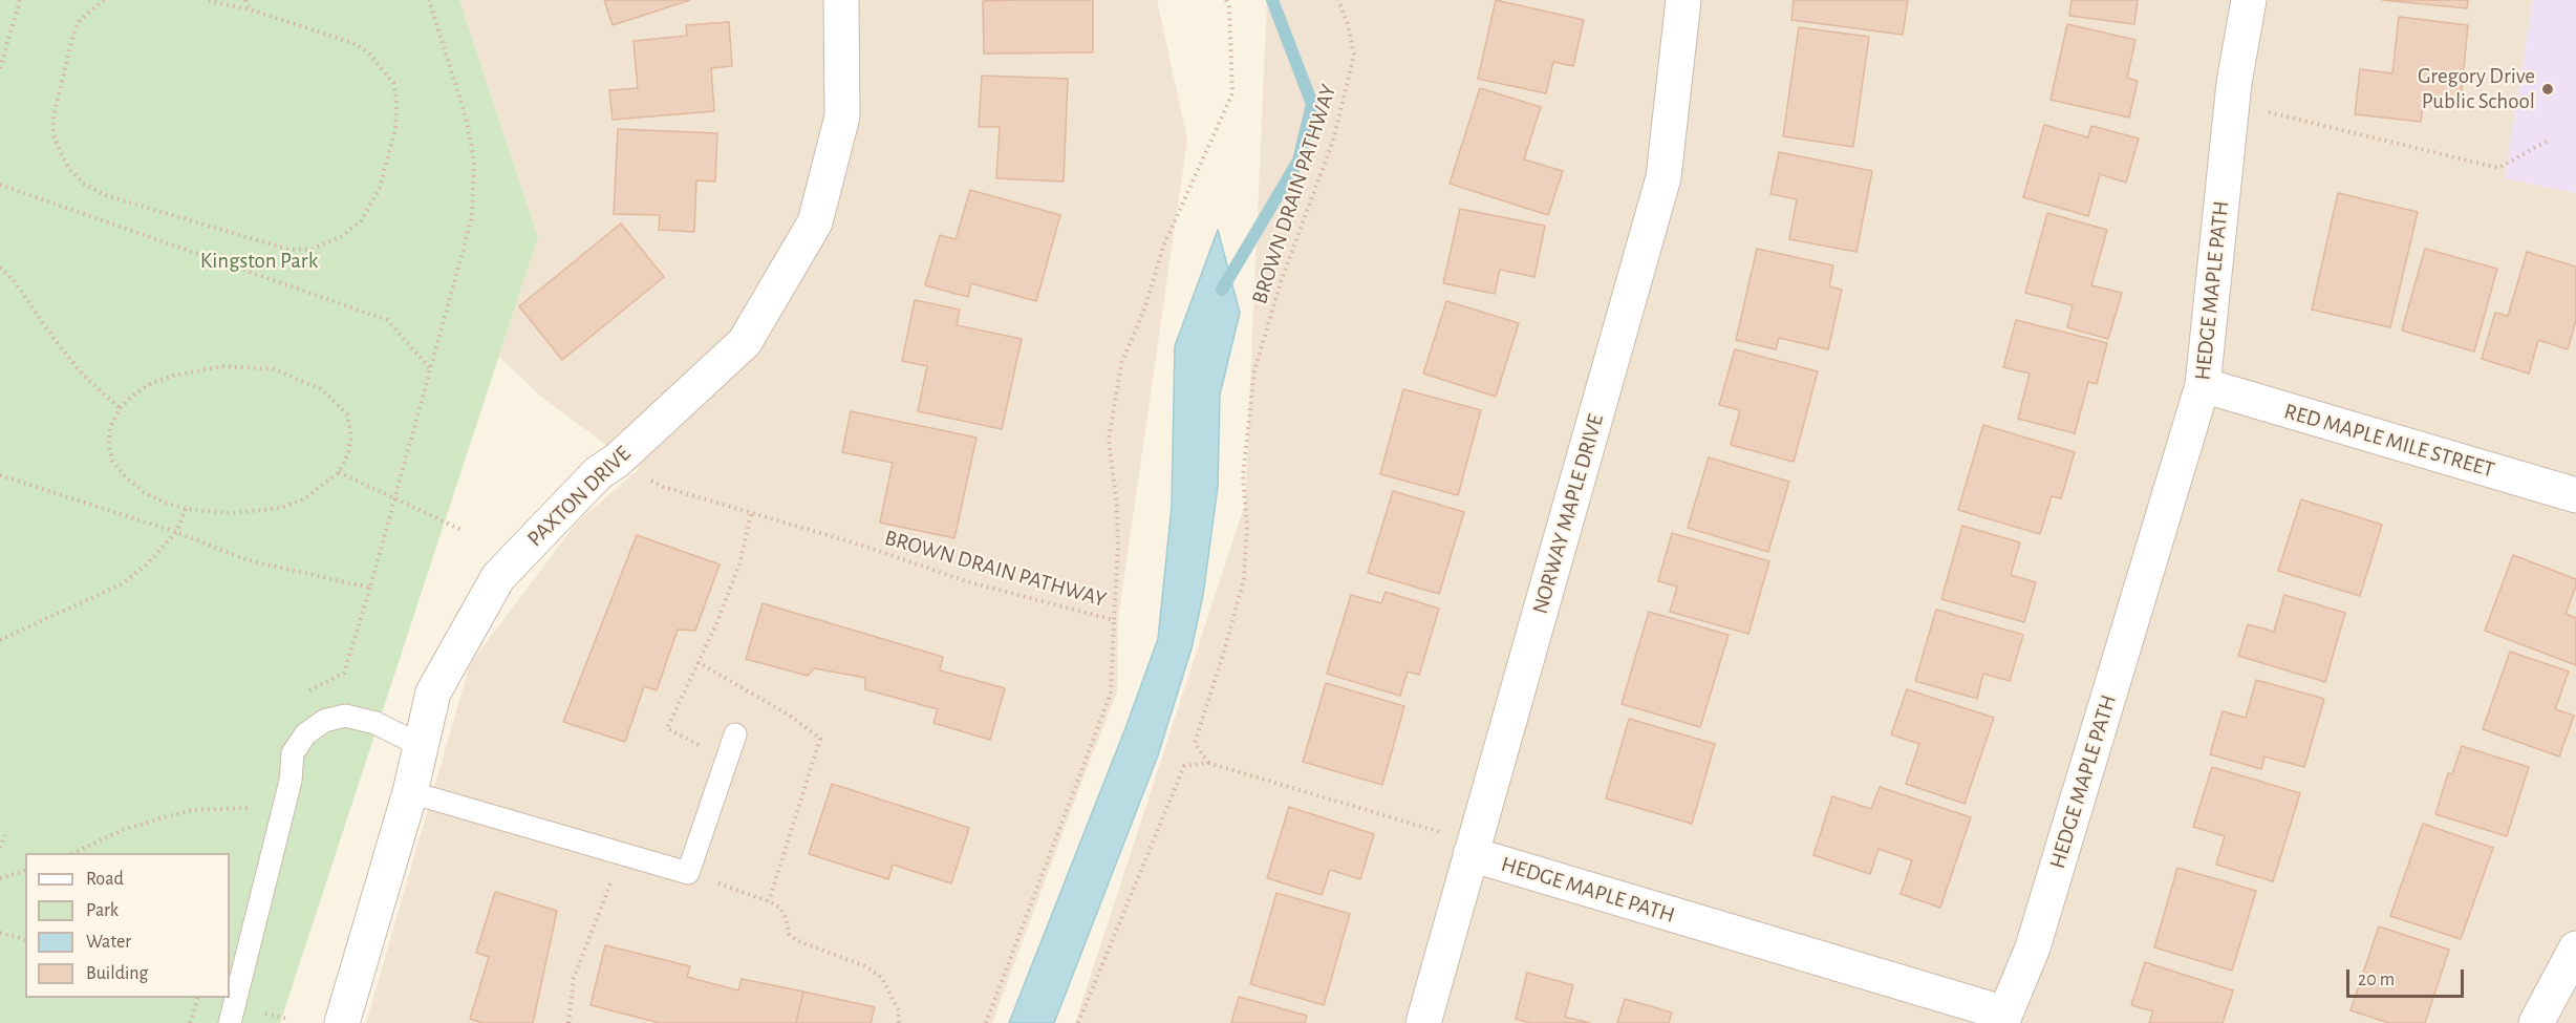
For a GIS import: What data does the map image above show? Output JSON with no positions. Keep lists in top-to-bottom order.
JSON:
{
  "streets": {
    "street": [
      "HEDGE MAPLE PATH",
      "RED MAPLE MILE STREET",
      "PAXTON DRIVE",
      "NORWAY MAPLE DRIVE"
    ],
    "path": ["BROWN DRAIN PATHWAY"]
  },
  "crossings": [
    ["BROWN DRAIN PATHWAY", "PAXTON DRIVE"],
    ["HEDGE MAPLE PATH", "RED MAPLE MILE STREET"],
    ["HEDGE MAPLE PATH", "NORWAY MAPLE DRIVE"]
  ],
  "parks": ["Kingston Park"],
  "places": ["Gregory Drive Public School"],
  "legend": [
    "Road",
    "Park",
    "Water",
    "Building"
  ],
  "scale_bar": "20 m"
}
